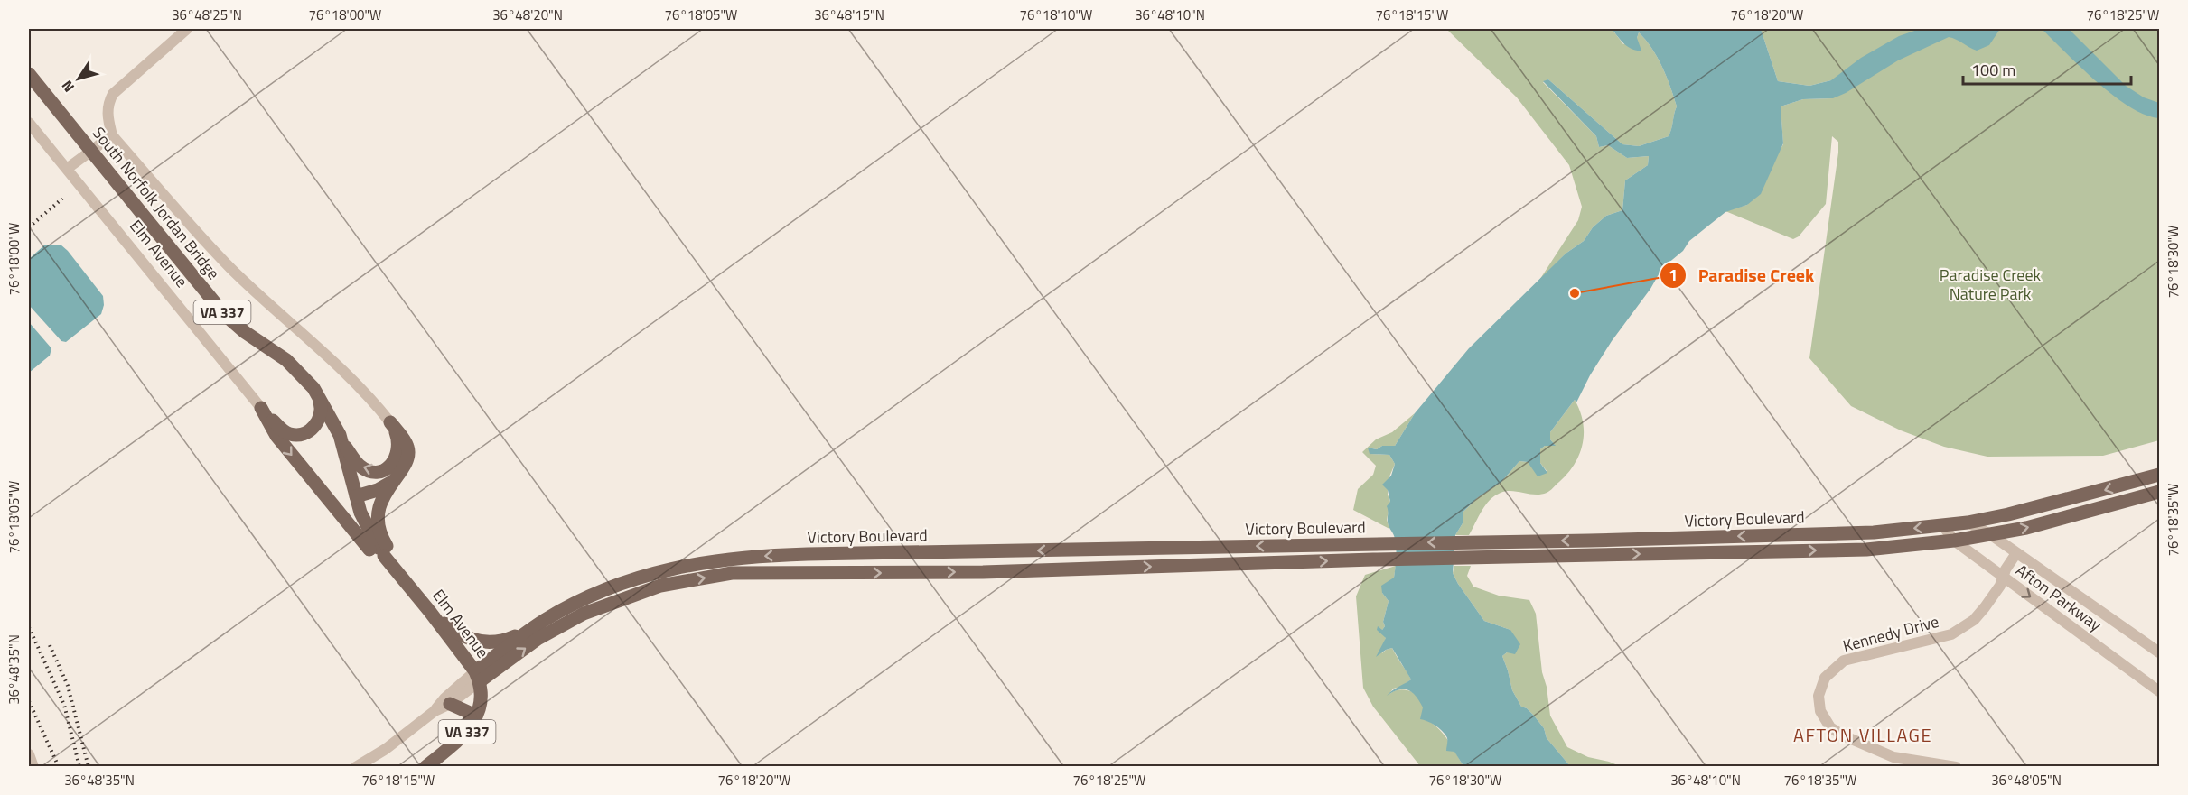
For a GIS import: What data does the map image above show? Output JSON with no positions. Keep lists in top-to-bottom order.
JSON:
{
  "streets": {
    "main road": [
      "South Norfolk Jordan Bridge",
      "Elm Avenue",
      "VA 337",
      "Victory Boulevard"
    ],
    "street": ["Afton Parkway", "Kennedy Drive"]
  },
  "crossings": [
    ["South Norfolk Jordan Bridge", "VA 337"],
    ["Elm Avenue", "VA 337"],
    ["Elm Avenue", "Victory Boulevard"],
    ["Victory Boulevard", "Afton Parkway"],
    ["Afton Parkway", "Kennedy Drive"]
  ],
  "districts": ["AFTON VILLAGE"],
  "parks": ["Paradise Creek Nature Park"],
  "places": ["Paradise Creek"],
  "scale_bar": "100 m",
  "north": "bottom left",
  "coordinates": [
    "36°48'25\"N",
    "76°18'00\"W",
    "36°48'20\"N",
    "76°18'05\"W",
    "36°48'15\"N",
    "76°18'10\"W",
    "36°48'10\"N",
    "76°18'15\"W",
    "76°18'20\"W",
    "76°18'25\"W",
    "76°18'30\"W",
    "76°18'35\"W",
    "36°48'35\"N",
    "36°48'05\"N"
  ]
}
